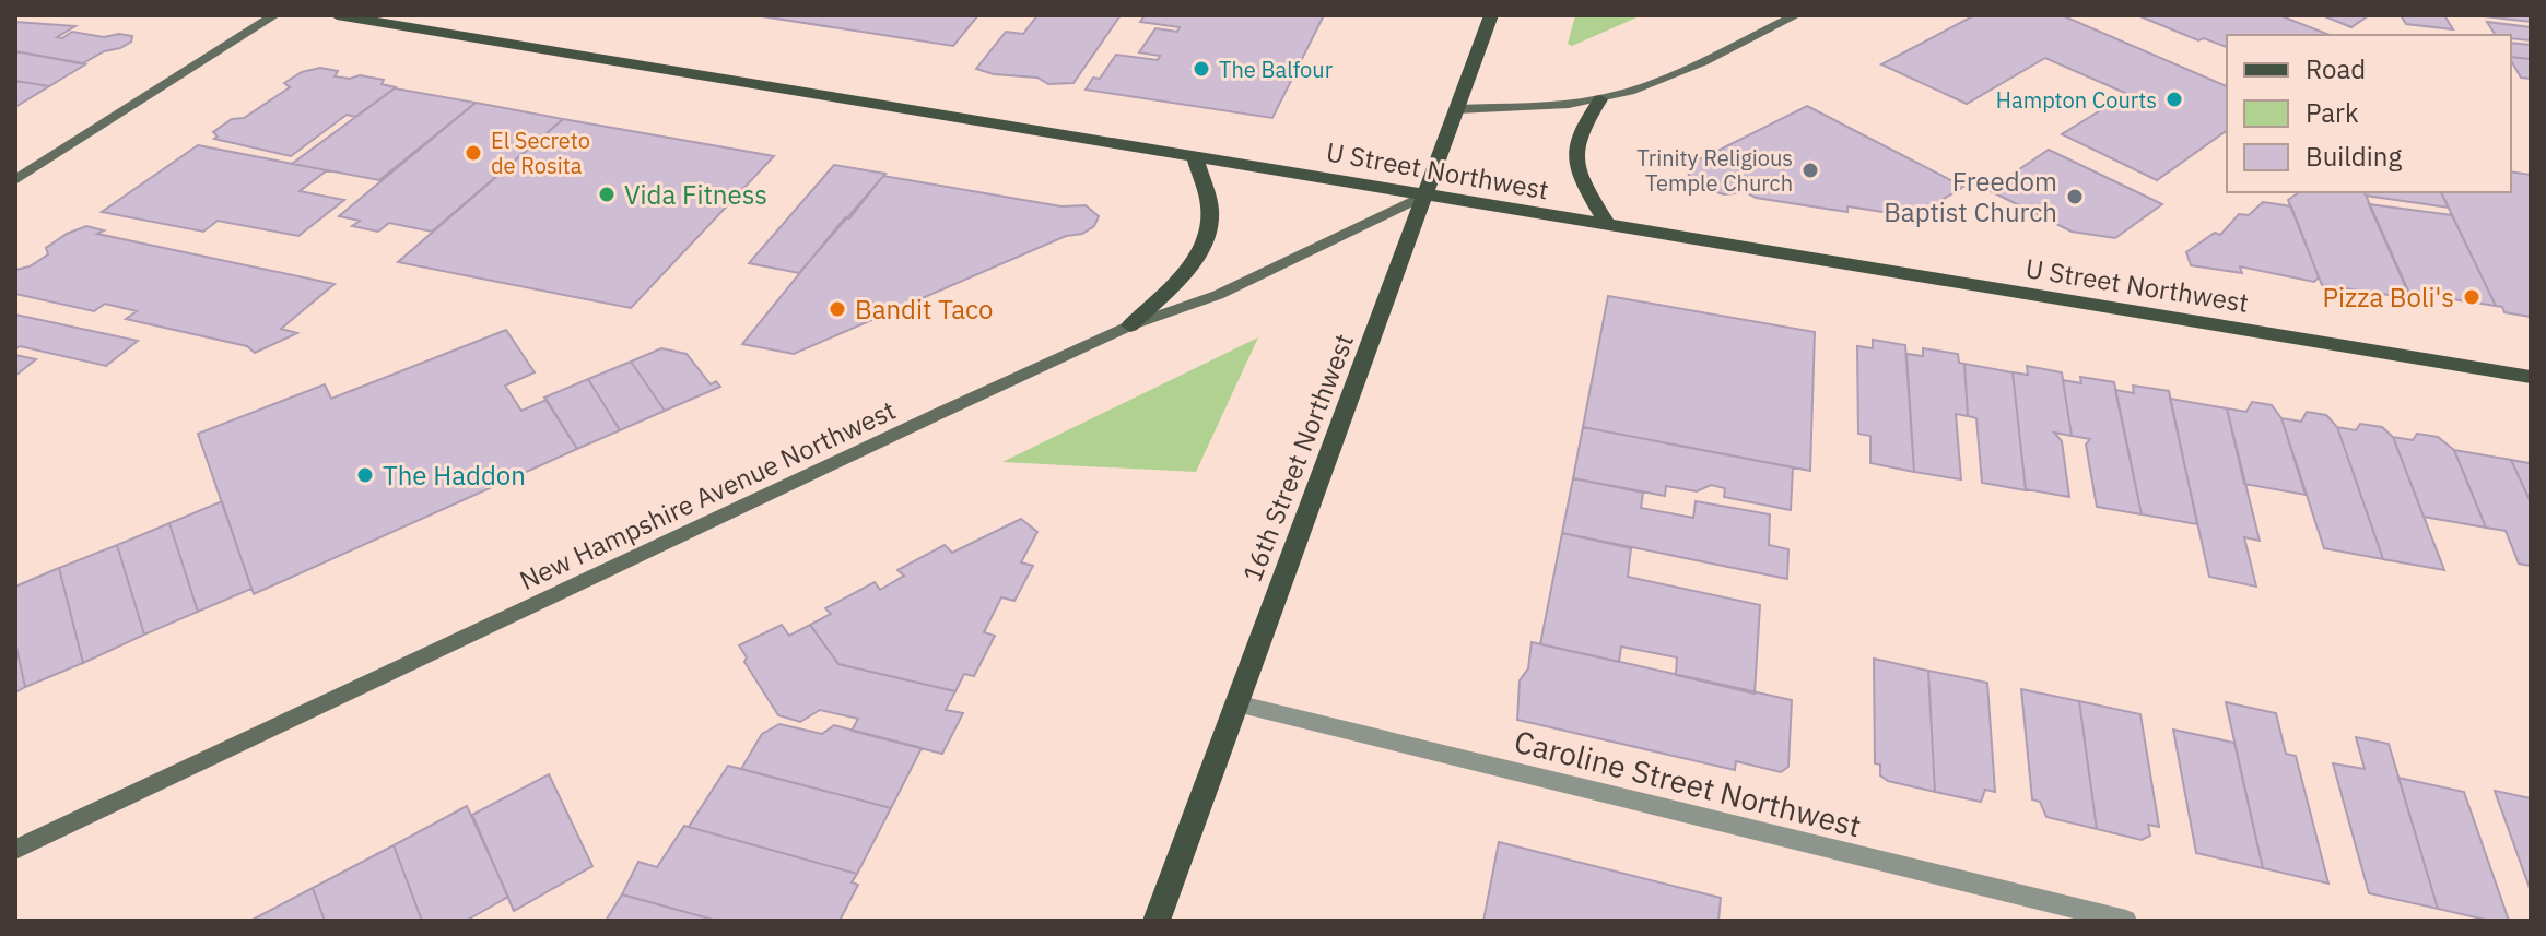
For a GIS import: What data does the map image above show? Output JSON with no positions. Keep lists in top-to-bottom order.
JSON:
{
  "streets": {
    "main road": ["U Street Northwest", "16th Street Northwest", "New Hampshire Avenue Northwest"],
    "street": ["Caroline Street Northwest"]
  },
  "crossings": [
    ["U Street Northwest", "16th Street Northwest"],
    ["U Street Northwest", "New Hampshire Avenue Northwest"],
    ["16th Street Northwest", "New Hampshire Avenue Northwest"],
    ["16th Street Northwest", "Caroline Street Northwest"]
  ],
  "places": [
    "The Balfour",
    "Hampton Courts",
    "El Secreto de Rosita",
    "Trinity Religious Temple Church",
    "Vida Fitness",
    "Freedom Baptist Church",
    "Pizza Boli's",
    "Bandit Taco",
    "The Haddon"
  ],
  "legend": ["Road", "Park", "Building"]
}
